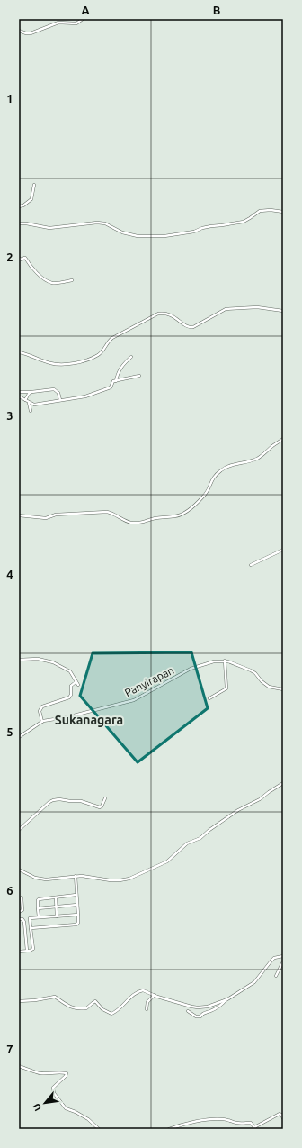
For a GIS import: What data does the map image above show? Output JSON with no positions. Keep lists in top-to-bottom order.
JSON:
{
  "streets": {
    "street": ["Panyirapan"]
  },
  "districts": ["Sukanagara"],
  "north": "bottom left",
  "grid": {
    "columns": ["A", "B"],
    "rows": [
      "1",
      "2",
      "3",
      "4",
      "5",
      "6",
      "7"
    ]
  }
}
